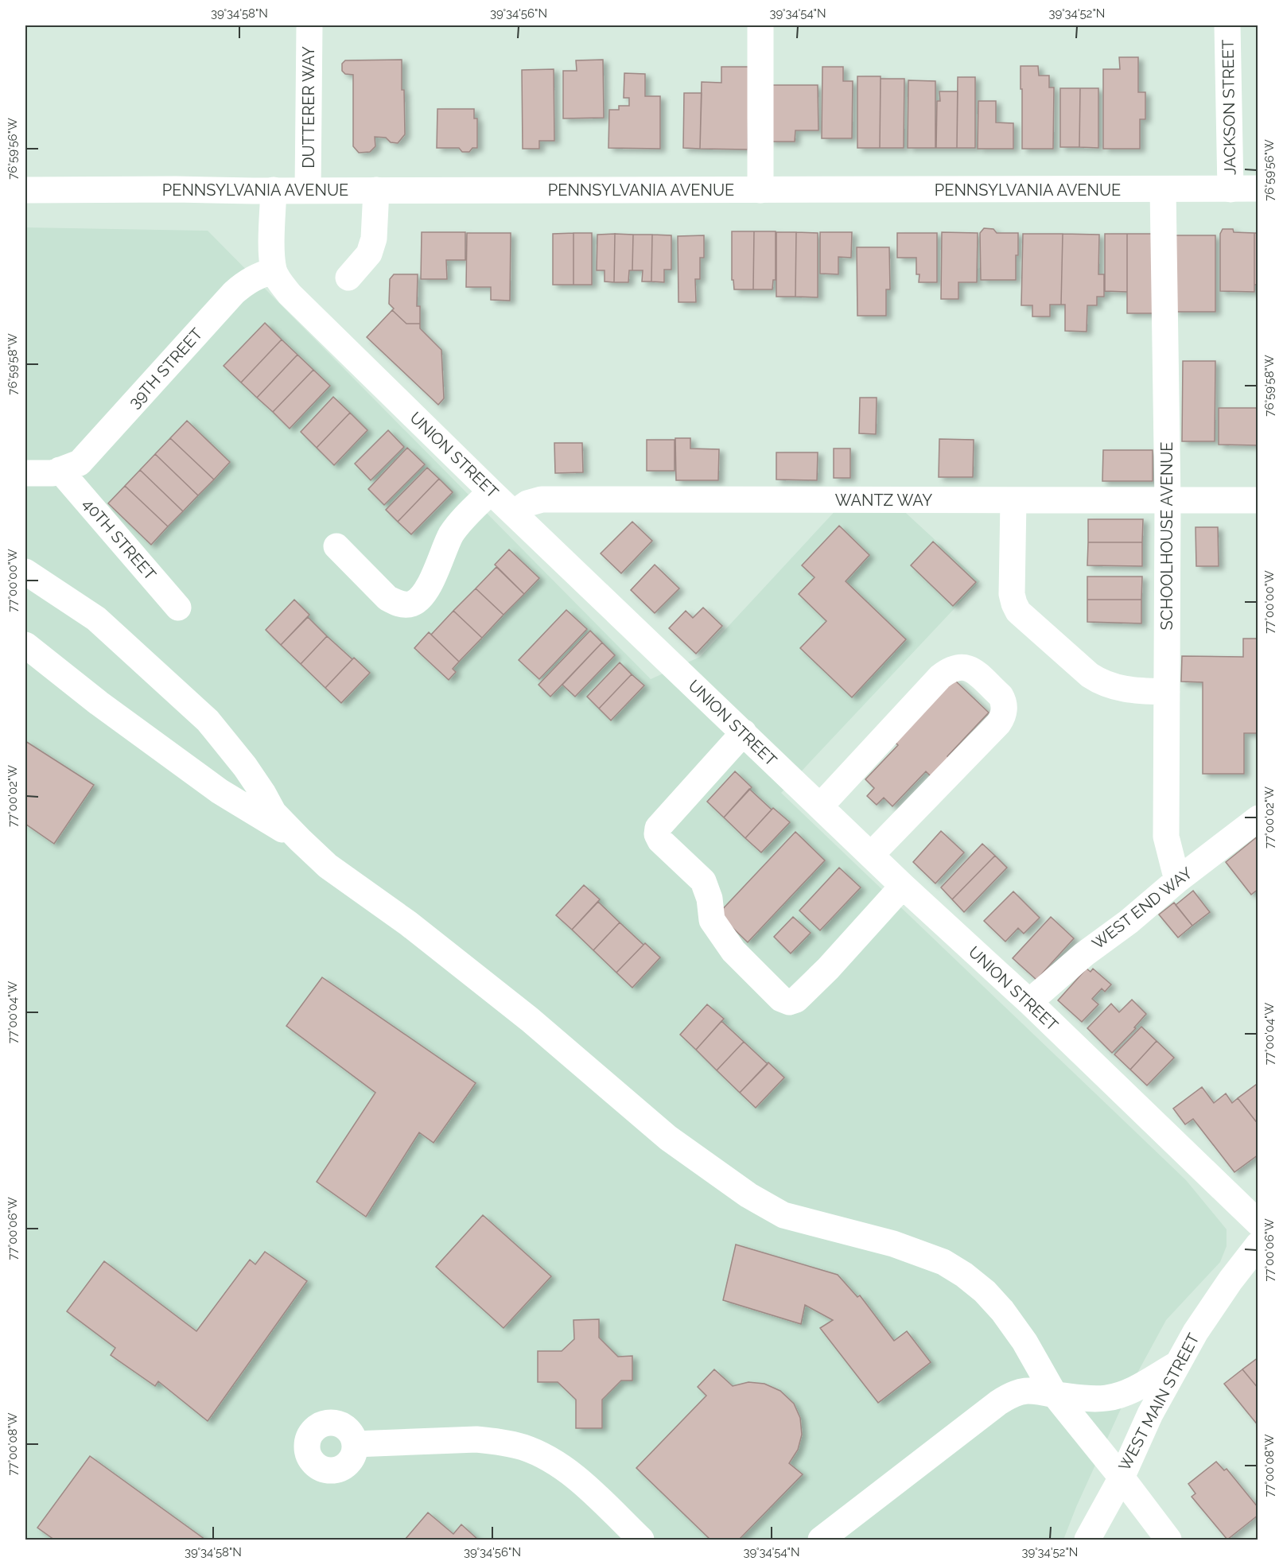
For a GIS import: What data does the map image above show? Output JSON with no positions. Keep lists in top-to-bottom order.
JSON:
{
  "streets": {
    "street": [
      "DUTTERER WAY",
      "JACKSON STREET",
      "PENNSYLVANIA AVENUE",
      "39TH STREET",
      "UNION STREET",
      "WANTZ WAY",
      "SCHOOLHOUSE AVENUE",
      "40TH STREET",
      "WEST END WAY",
      "WEST MAIN STREET"
    ]
  },
  "crossings": [
    ["DUTTERER WAY", "PENNSYLVANIA AVENUE"],
    ["JACKSON STREET", "PENNSYLVANIA AVENUE"],
    ["PENNSYLVANIA AVENUE", "UNION STREET"],
    ["PENNSYLVANIA AVENUE", "SCHOOLHOUSE AVENUE"],
    ["39TH STREET", "UNION STREET"],
    ["39TH STREET", "40TH STREET"],
    ["UNION STREET", "WANTZ WAY"],
    ["UNION STREET", "WEST END WAY"],
    ["WANTZ WAY", "SCHOOLHOUSE AVENUE"],
    ["SCHOOLHOUSE AVENUE", "WEST END WAY"]
  ],
  "coordinates": [
    "39°34'58\"N",
    "39°34'56\"N",
    "39°34'54\"N",
    "39°34'52\"N",
    "76°59'56\"W",
    "76°59'58\"W",
    "77°00'00\"W",
    "77°00'02\"W",
    "77°00'04\"W",
    "77°00'06\"W",
    "77°00'08\"W"
  ]
}
